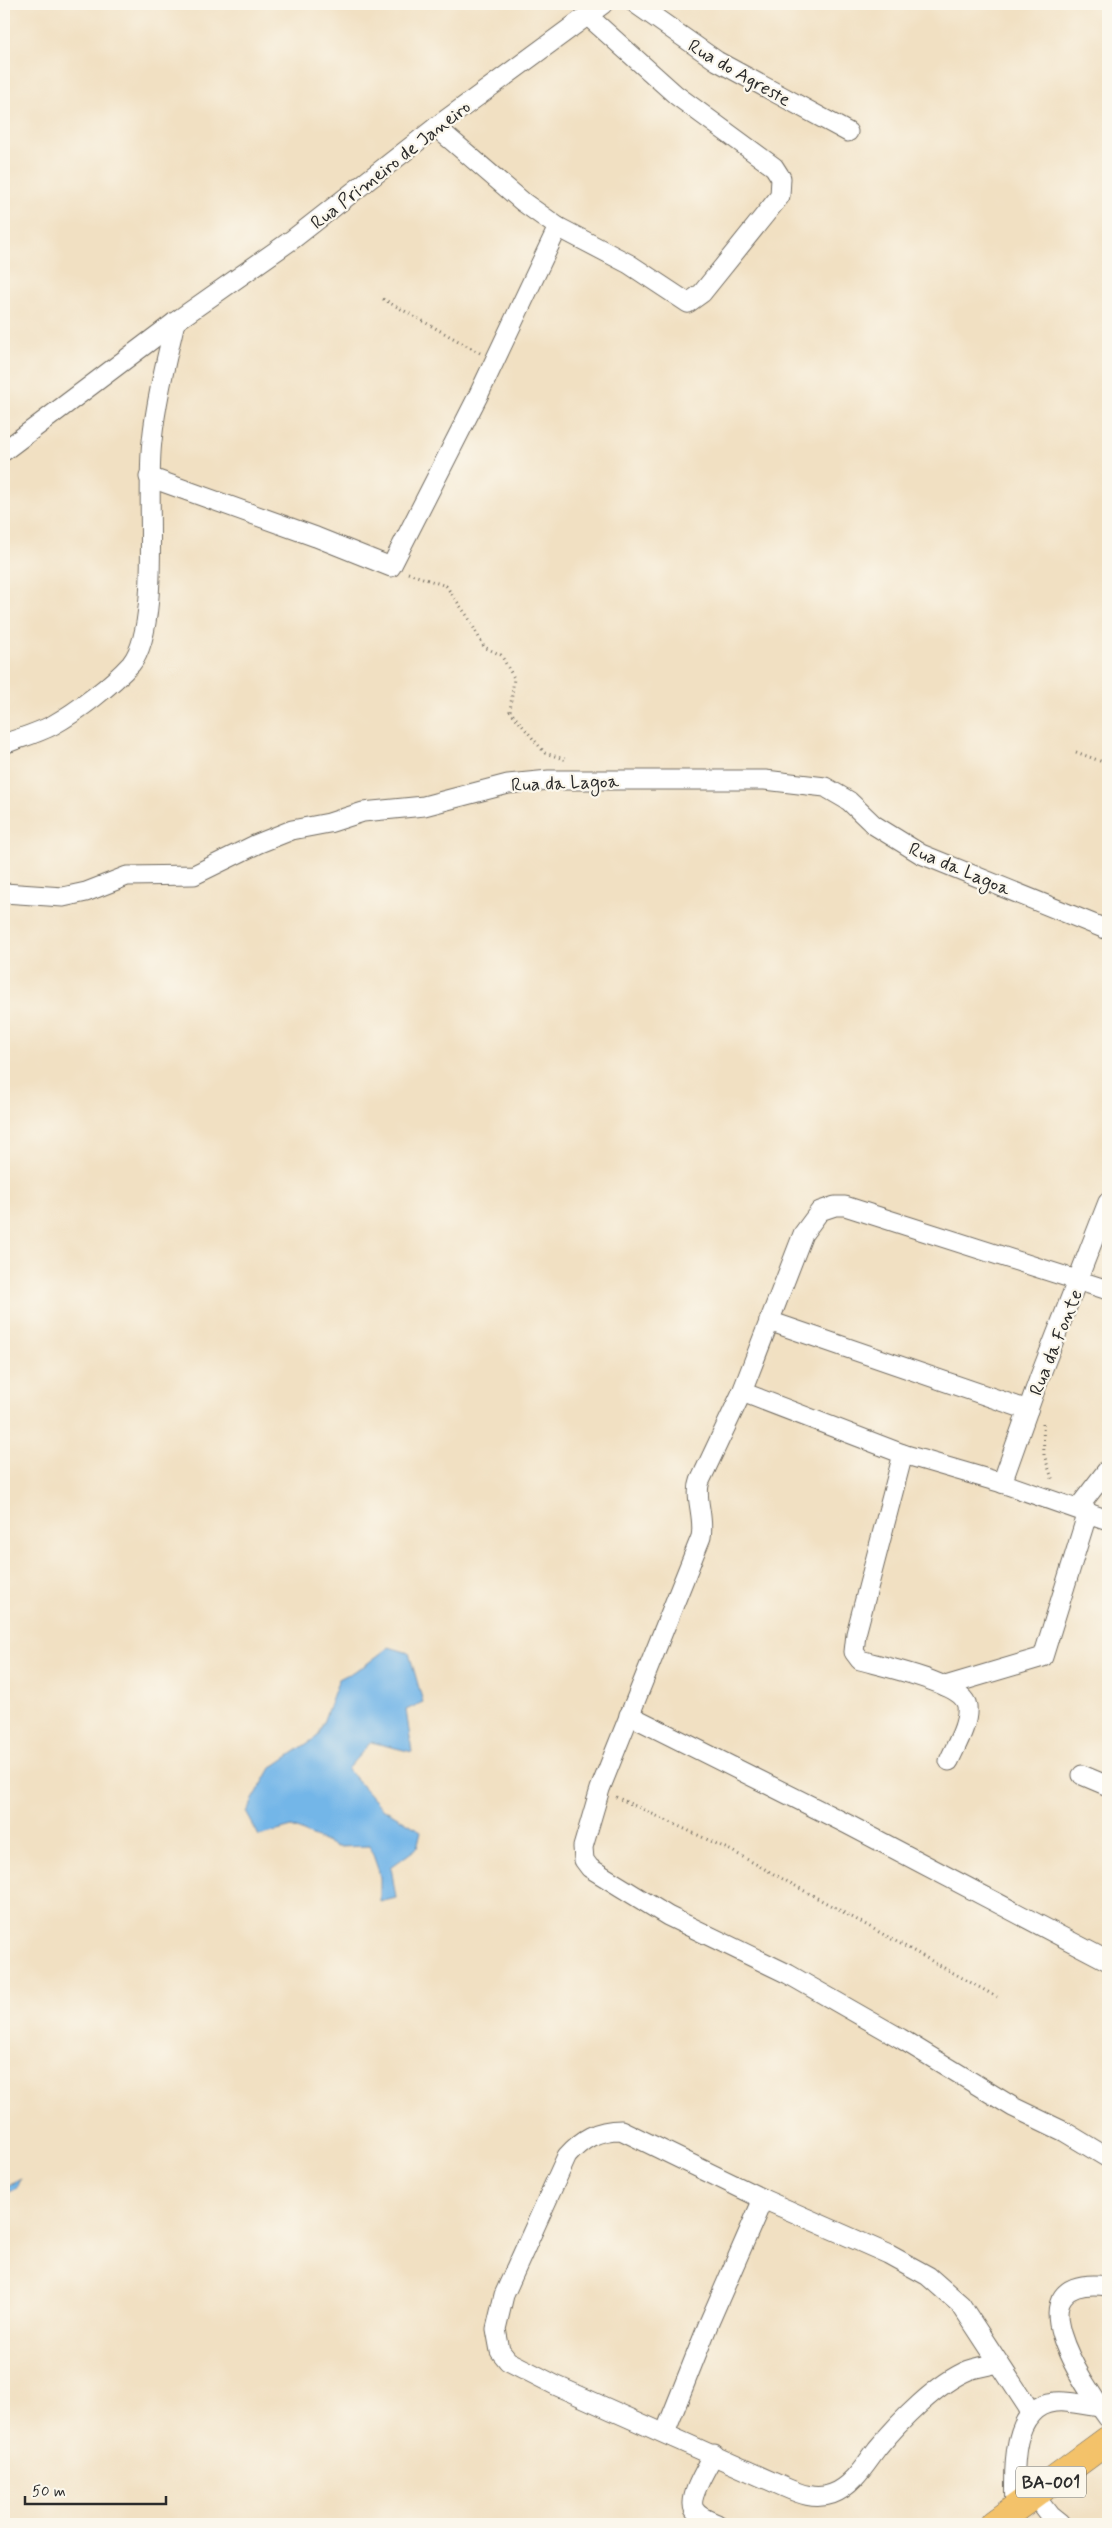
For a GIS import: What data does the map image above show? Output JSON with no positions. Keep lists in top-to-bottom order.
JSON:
{
  "streets": {
    "main road": ["BA-001"],
    "street": [
      "Rua do Agreste",
      "Rua Primeiro de Janeiro",
      "Rua da Lagoa",
      "Rua da Fonte"
    ]
  },
  "scale_bar": "50 m"
}
